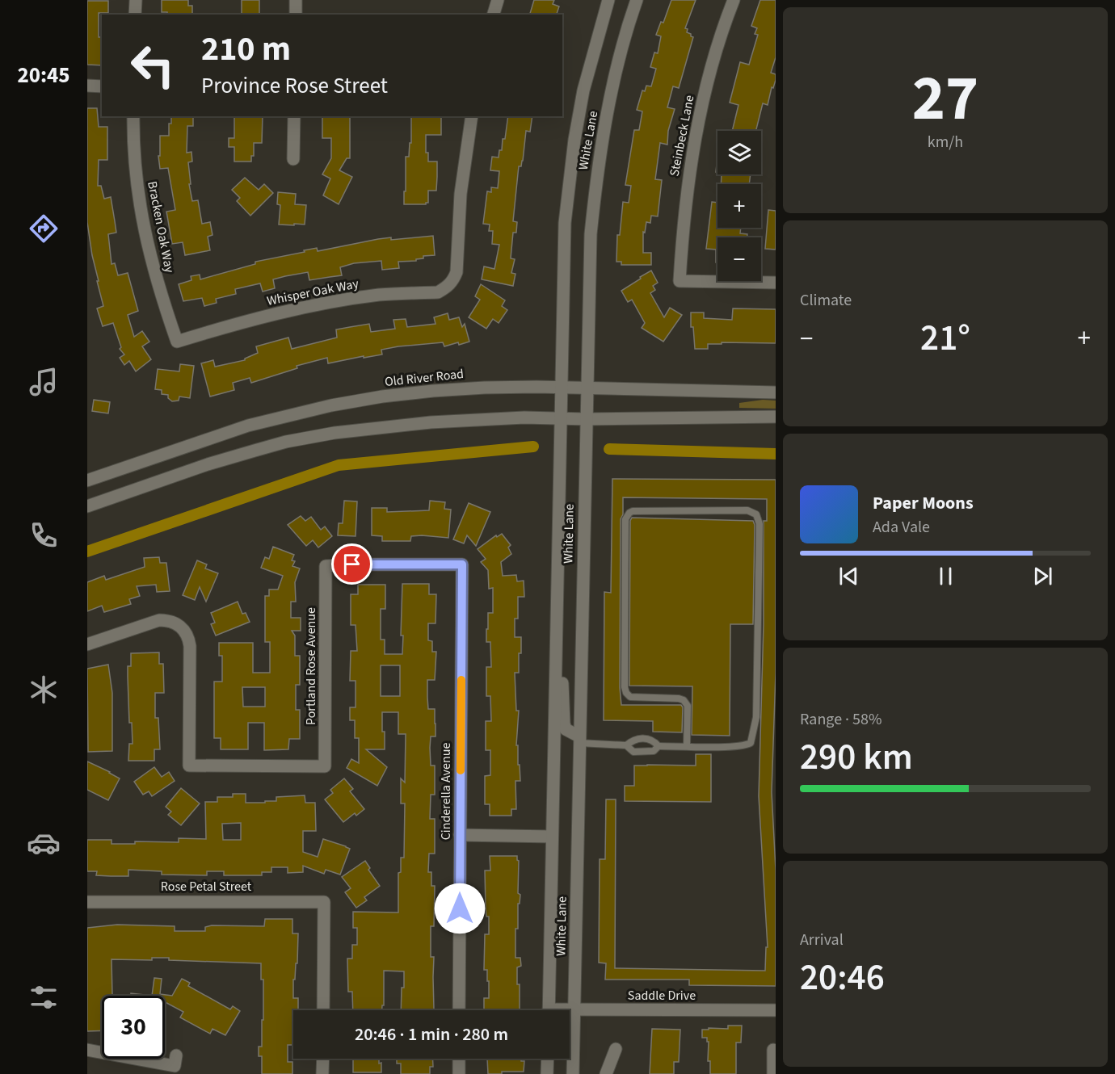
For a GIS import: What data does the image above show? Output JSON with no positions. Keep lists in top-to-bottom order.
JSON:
{
  "streets": {
    "main road": [
      "Steinbeck Lane",
      "White Lane",
      "Bracken Oak Way",
      "Whisper Oak Way",
      "Old River Road",
      "Portland Rose Avenue",
      "Cinderella Avenue",
      "Rose Petal Street",
      "Saddle Drive"
    ]
  },
  "crossings": [
    ["White Lane", "Old River Road"],
    ["White Lane", "Saddle Drive"],
    ["Bracken Oak Way", "Whisper Oak Way"],
    ["Portland Rose Avenue", "Cinderella Avenue"]
  ],
  "page": {
    "tabs": "20:45",
    "tile": [
      ["27", "km/h"],
      "Climate",
      ["Range · 58%", "290 km"],
      ["Arrival", "20:46"]
    ],
    "turn": ["210 m", "Province Rose Street"],
    "map_buttons": ["+", "−"],
    "heat": ["−", "21°", "+"],
    "song": ["Paper Moons", "Ada Vale"],
    "limit": "30",
    "trip": "20:46 · 1 min · 280 m"
  }
}
